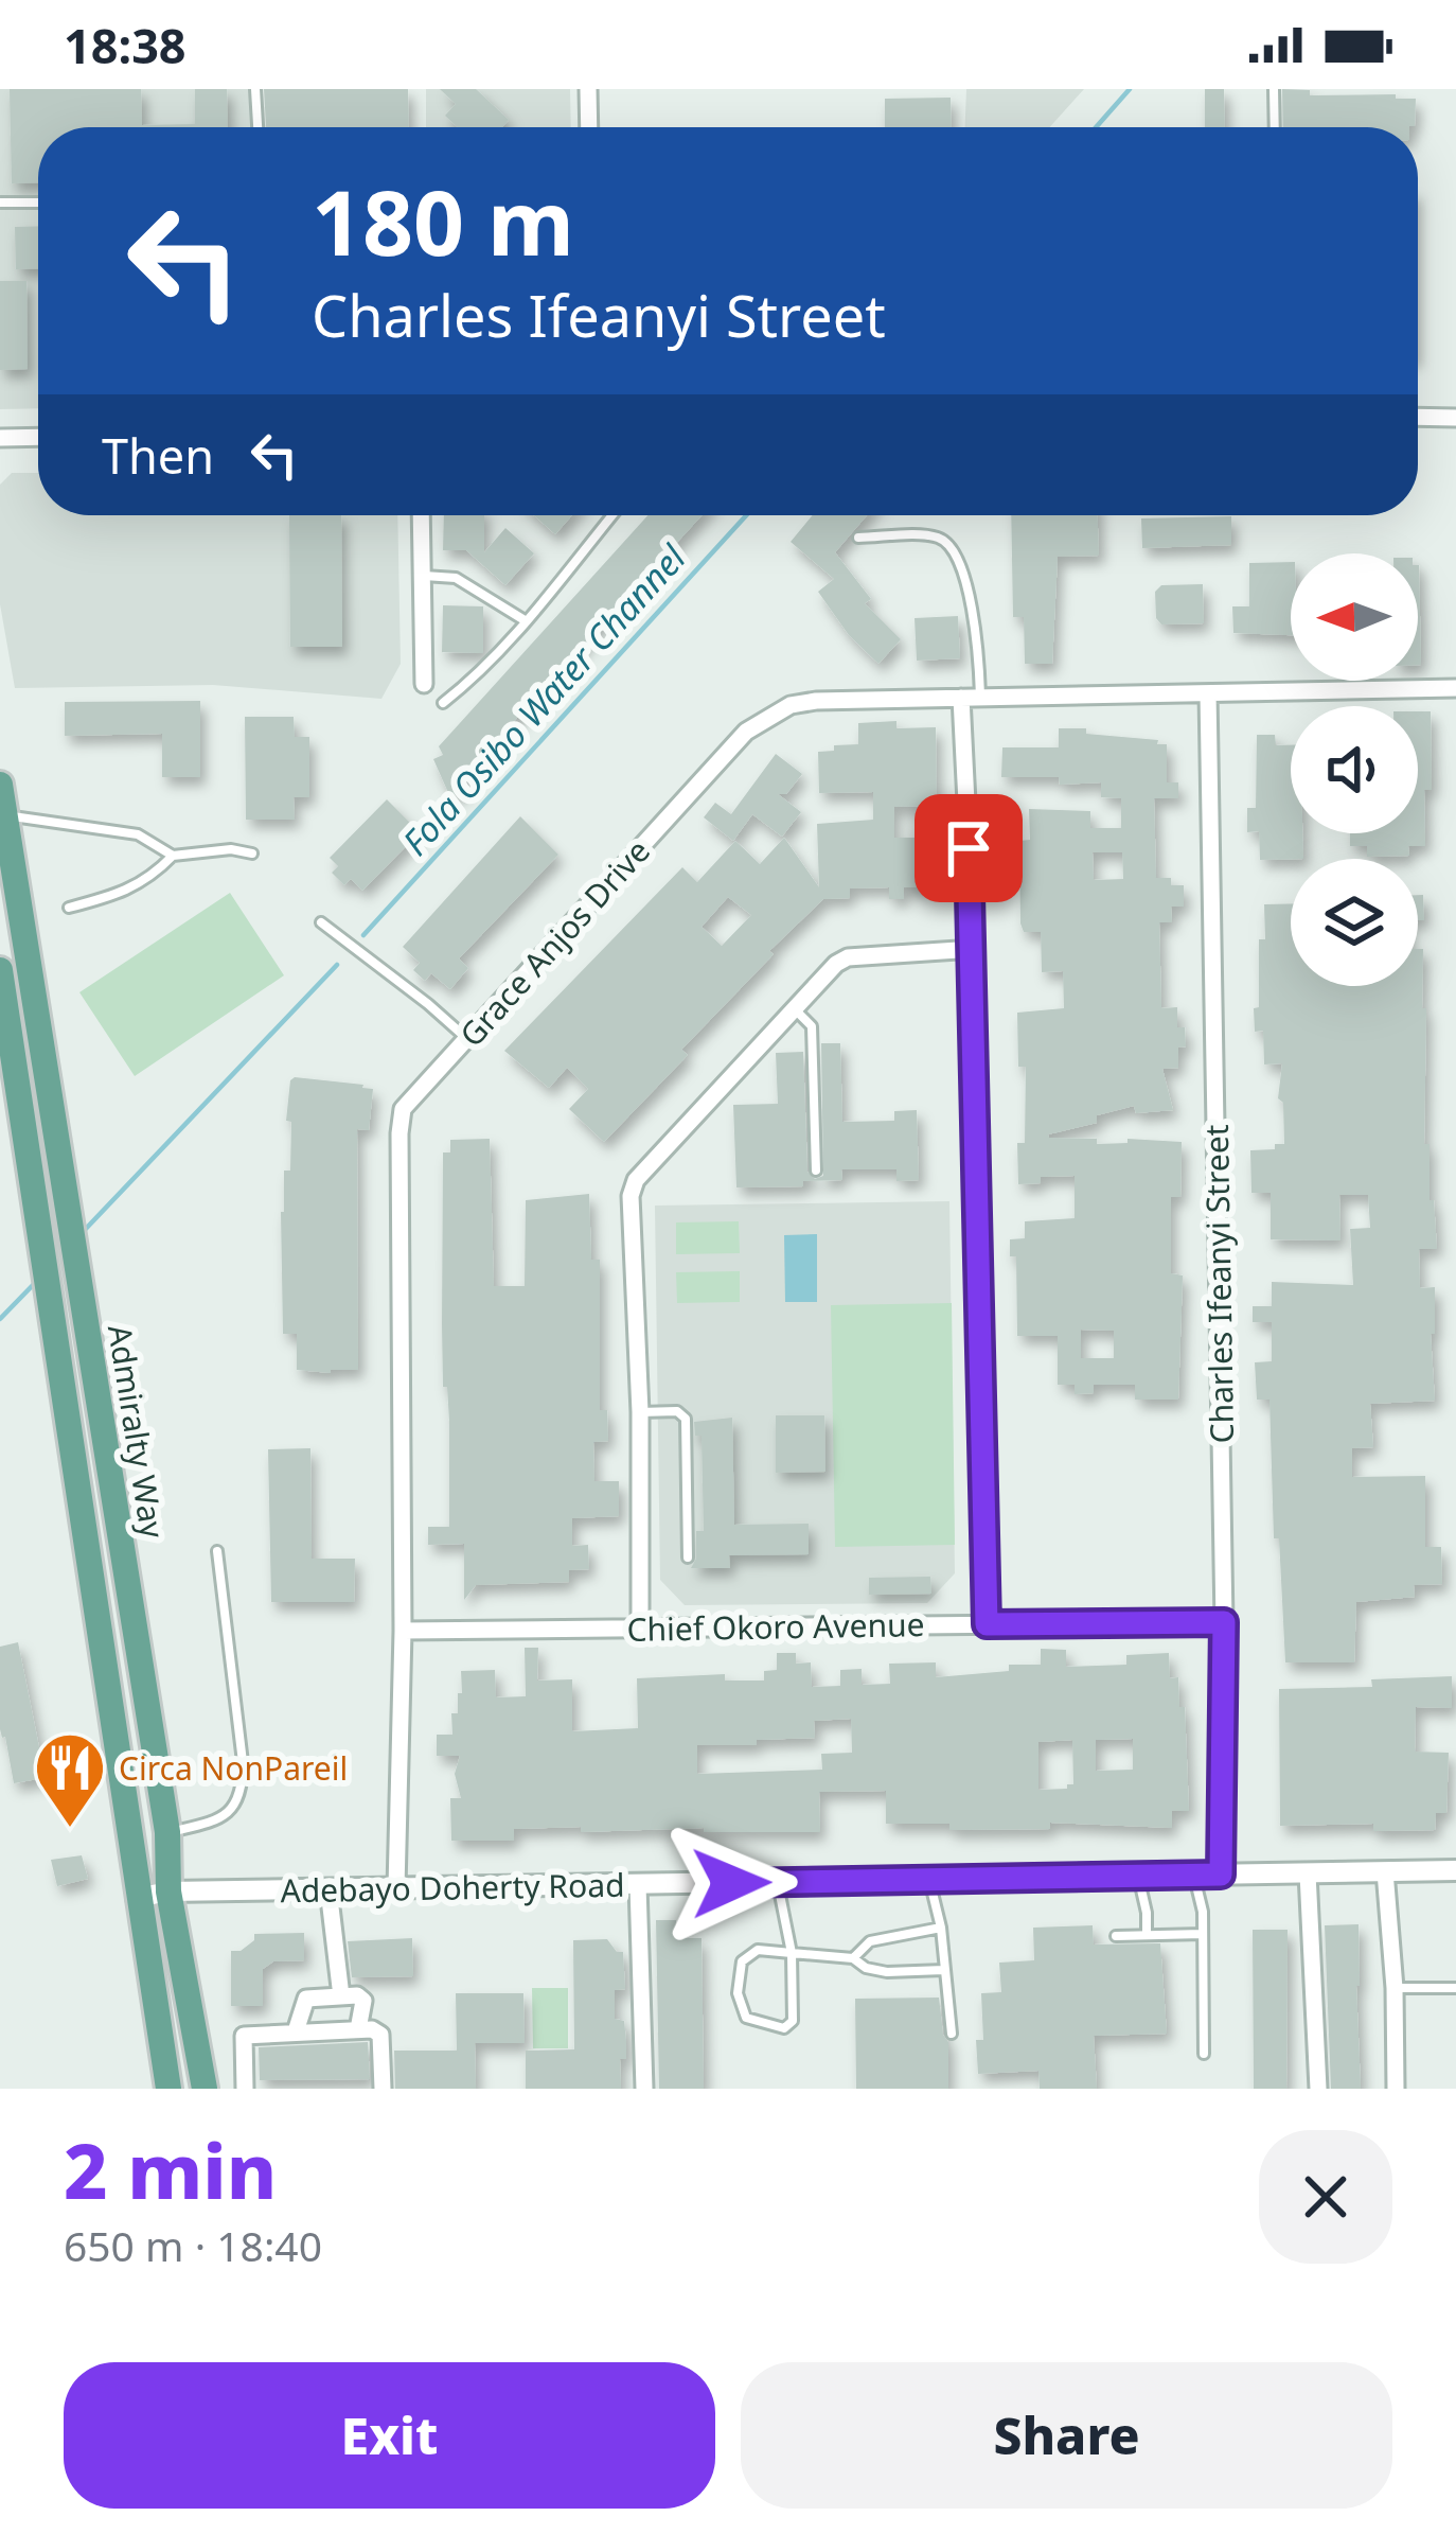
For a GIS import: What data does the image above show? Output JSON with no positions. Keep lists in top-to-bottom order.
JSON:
{
  "streets": {
    "main road": ["Admiralty Way"],
    "street": [
      "Grace Anjos Drive",
      "Charles Ifeanyi Street",
      "Chief Okoro Avenue",
      "Adebayo Doherty Road"
    ]
  },
  "crossings": [
    ["Grace Anjos Drive", "Charles Ifeanyi Street"],
    ["Grace Anjos Drive", "Chief Okoro Avenue"],
    ["Grace Anjos Drive", "Adebayo Doherty Road"],
    ["Charles Ifeanyi Street", "Chief Okoro Avenue"],
    ["Charles Ifeanyi Street", "Adebayo Doherty Road"],
    ["Admiralty Way", "Adebayo Doherty Road"]
  ],
  "water": ["Fola Osibo Water Channel"],
  "places": {
    "restaurant": ["Circa NonPareil"]
  },
  "north": "left",
  "page": {
    "status": "18:38",
    "turn": ["180 m", "Charles Ifeanyi Street"],
    "then": "Then",
    "heading": ["2 min", "650 m · 18:40"],
    "buttons": ["Exit", "Share"]
  }
}
